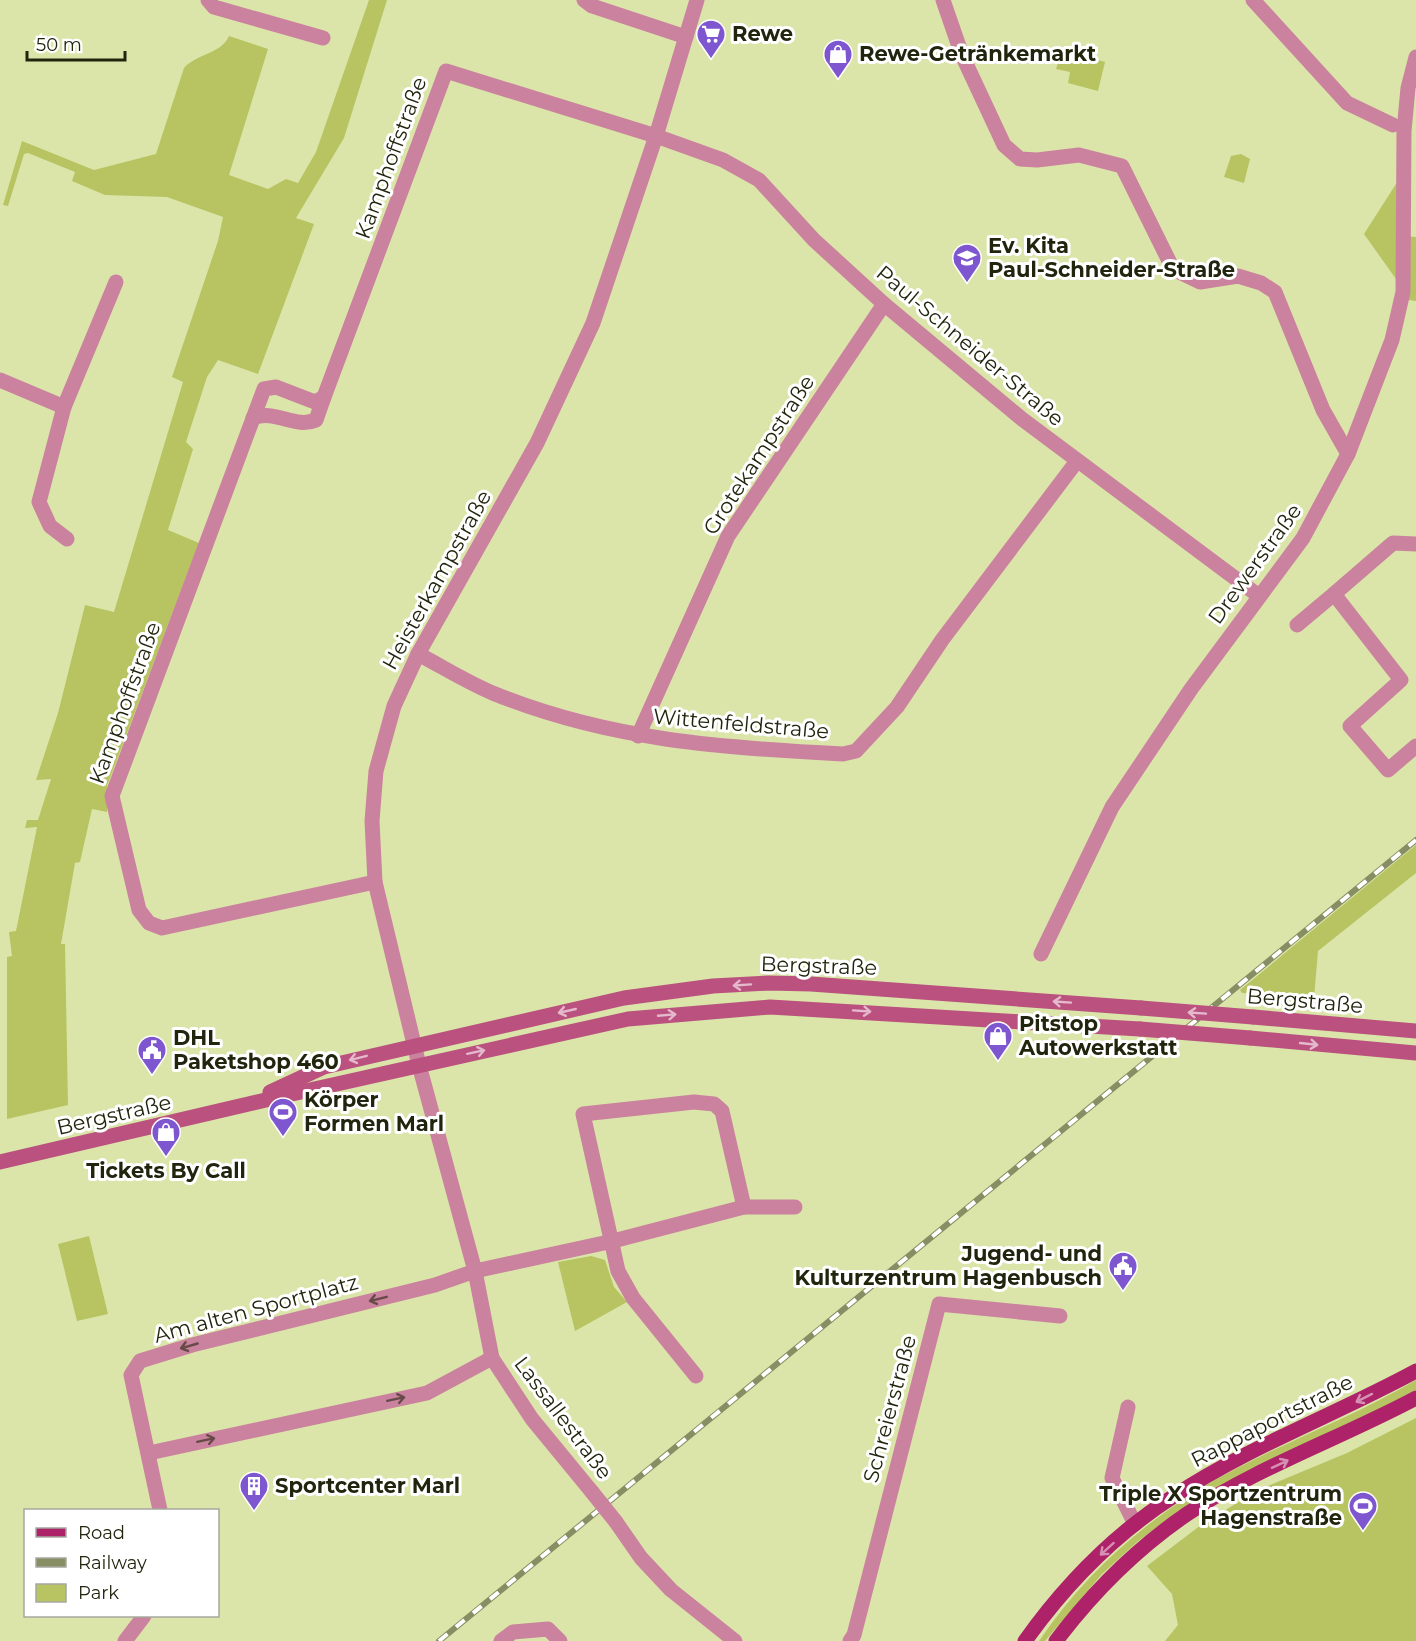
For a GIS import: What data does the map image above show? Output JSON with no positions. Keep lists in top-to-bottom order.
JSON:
{
  "streets": {
    "main road": ["Bergstraße", "Rappaportstraße"],
    "street": [
      "Kamphoffstraße",
      "Paul-Schneider-Straße",
      "Grotekampstraße",
      "Drewerstraße",
      "Heisterkampstraße",
      "Wittenfeldstraße",
      "Am alten Sportplatz",
      "Schreierstraße",
      "Lassallestraße"
    ]
  },
  "crossings": [
    ["Kamphoffstraße", "Paul-Schneider-Straße"],
    ["Kamphoffstraße", "Heisterkampstraße"],
    ["Paul-Schneider-Straße", "Grotekampstraße"],
    ["Paul-Schneider-Straße", "Drewerstraße"],
    ["Paul-Schneider-Straße", "Heisterkampstraße"],
    ["Paul-Schneider-Straße", "Wittenfeldstraße"],
    ["Grotekampstraße", "Wittenfeldstraße"],
    ["Heisterkampstraße", "Wittenfeldstraße"],
    ["Heisterkampstraße", "Bergstraße"],
    ["Heisterkampstraße", "Lassallestraße"],
    ["Bergstraße", "Lassallestraße"],
    ["Am alten Sportplatz", "Lassallestraße"]
  ],
  "places": {
    "supermarket": ["Rewe"],
    "shop": ["Rewe-Getränkemarkt", "Pitstop Autowerkstatt", "Tickets By Call"],
    "school or university": ["Ev. Kita Paul-Schneider-Straße"],
    "public building": ["DHL Paketshop 460", "Jugend- und Kulturzentrum Hagenbusch"],
    "sports": ["Körper Formen Marl", "Triple X Sportzentrum Hagenstraße"],
    "building": ["Sportcenter Marl"]
  },
  "legend": ["Road", "Railway", "Park"],
  "scale_bar": "50 m"
}
